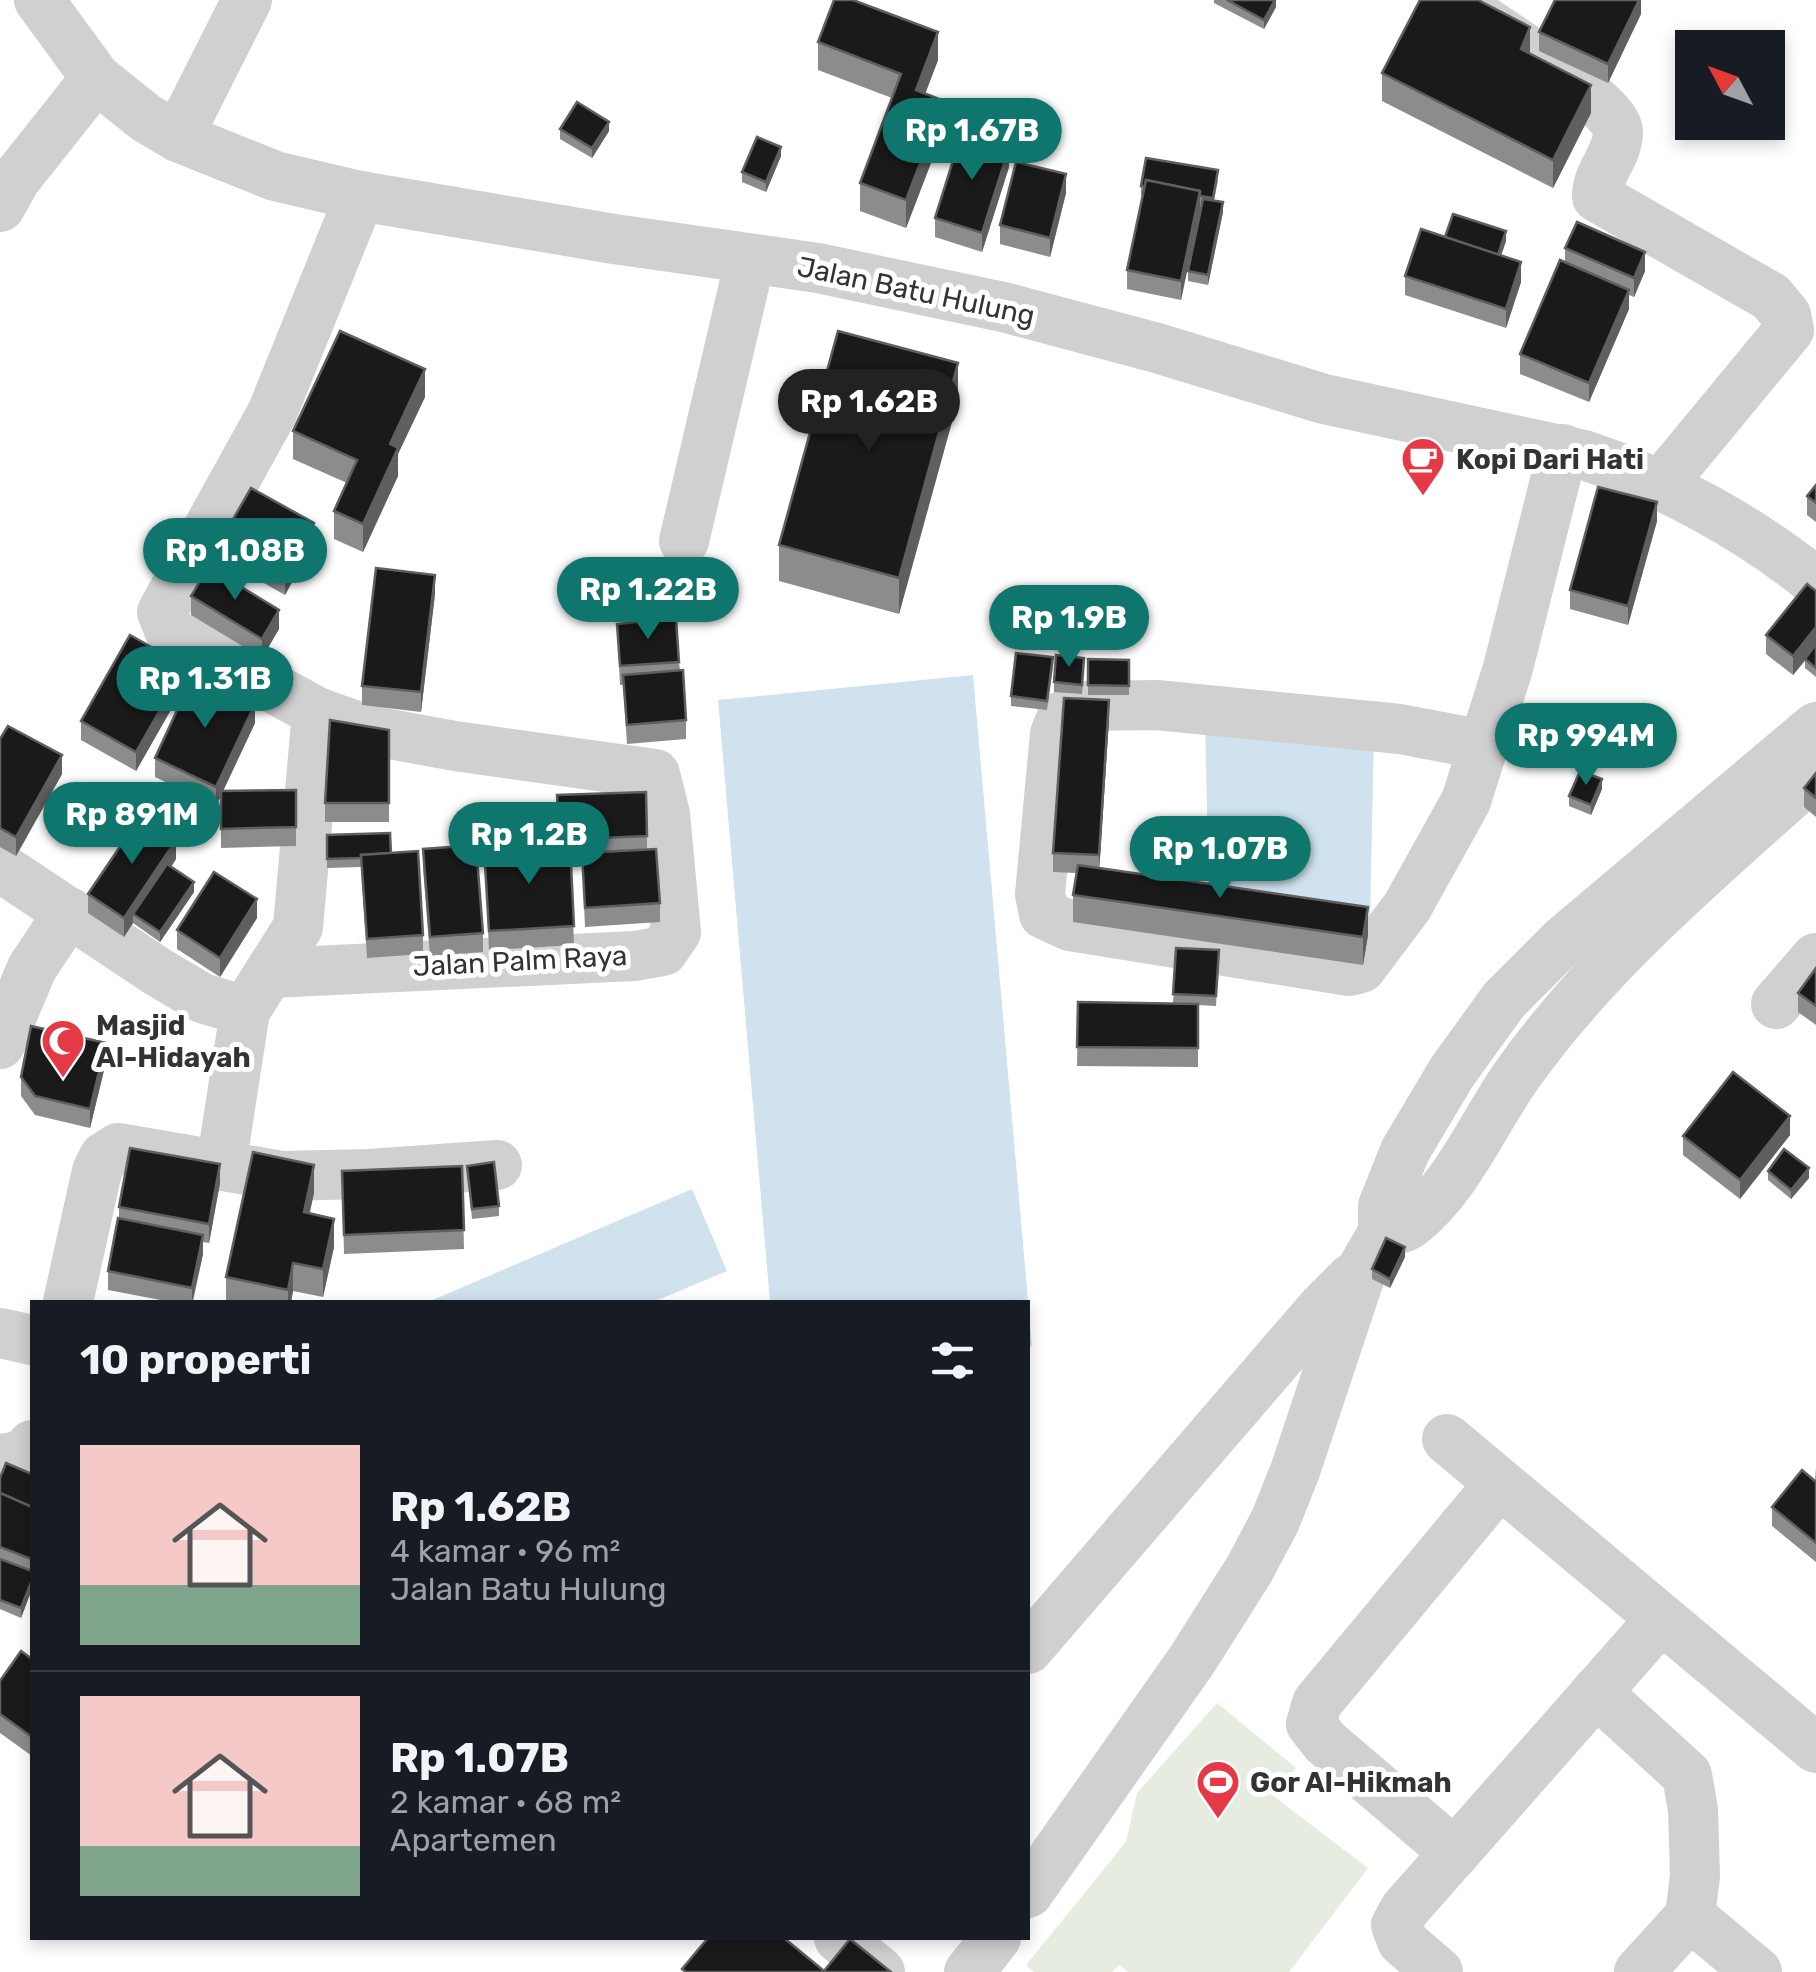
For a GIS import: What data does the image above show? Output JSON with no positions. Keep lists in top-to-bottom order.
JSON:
{
  "streets": {
    "street": ["Jalan Batu Hulung", "Jalan Palm Raya"]
  },
  "crossings": [
    ["Jalan Batu Hulung", "Jalan Palm Raya"]
  ],
  "places": {
    "cafe": ["Kopi Dari Hati"],
    "mosque": ["Masjid Al-Hidayah"],
    "sports": ["Gor Al-Hikmah"]
  },
  "north": "top left",
  "page": {
    "price": [
      "Rp 1.67B",
      "Rp 1.62B",
      "Rp 1.08B",
      "Rp 1.22B",
      "Rp 1.9B",
      "Rp 1.31B",
      "Rp 994M",
      "Rp 891M",
      "Rp 1.2B",
      "Rp 1.07B"
    ],
    "heading": "10 properti",
    "list": [
      {
        "name": "Rp 1.62B",
        "note": "4 kamar · 96 m² · Jalan Batu Hulung"
      },
      {
        "name": "Rp 1.07B",
        "note": "2 kamar · 68 m² · Apartemen"
      }
    ]
  }
}
